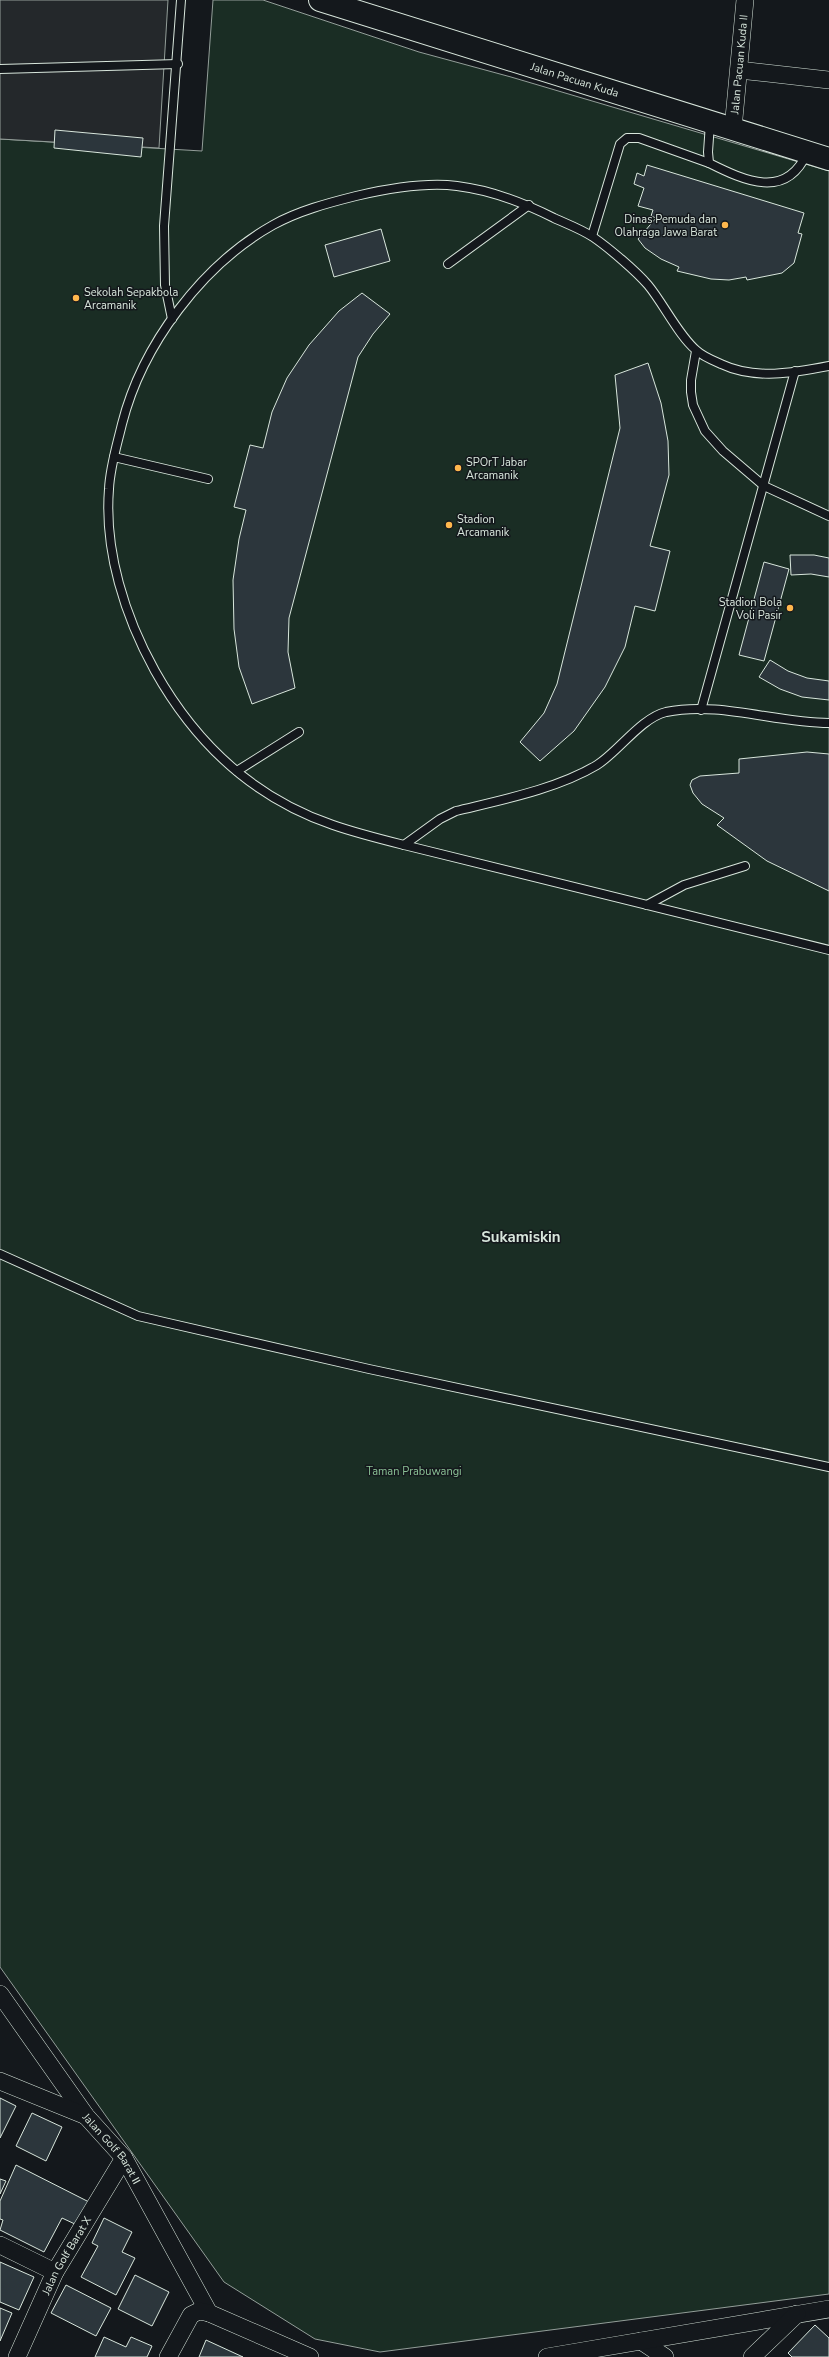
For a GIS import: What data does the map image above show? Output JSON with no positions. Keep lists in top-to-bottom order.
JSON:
{
  "streets": {
    "main road": ["Jalan Pacuan Kuda"],
    "street": ["Jalan Pacuan Kuda II", "Jalan Golf Barat II", "Jalan Golf Barat X"]
  },
  "crossings": [
    ["Jalan Pacuan Kuda II", "Jalan Pacuan Kuda"],
    ["Jalan Golf Barat II", "Jalan Golf Barat X"]
  ],
  "districts": ["Sukamiskin"],
  "parks": ["Taman Prabuwangi"],
  "places": [
    "Dinas Pemuda dan Olahraga Jawa Barat",
    "Sekolah Sepakbola Arcamanik",
    "SPOrT Jabar Arcamanik",
    "Stadion Arcamanik",
    "Stadion Bola Voli Pasir"
  ]
}
